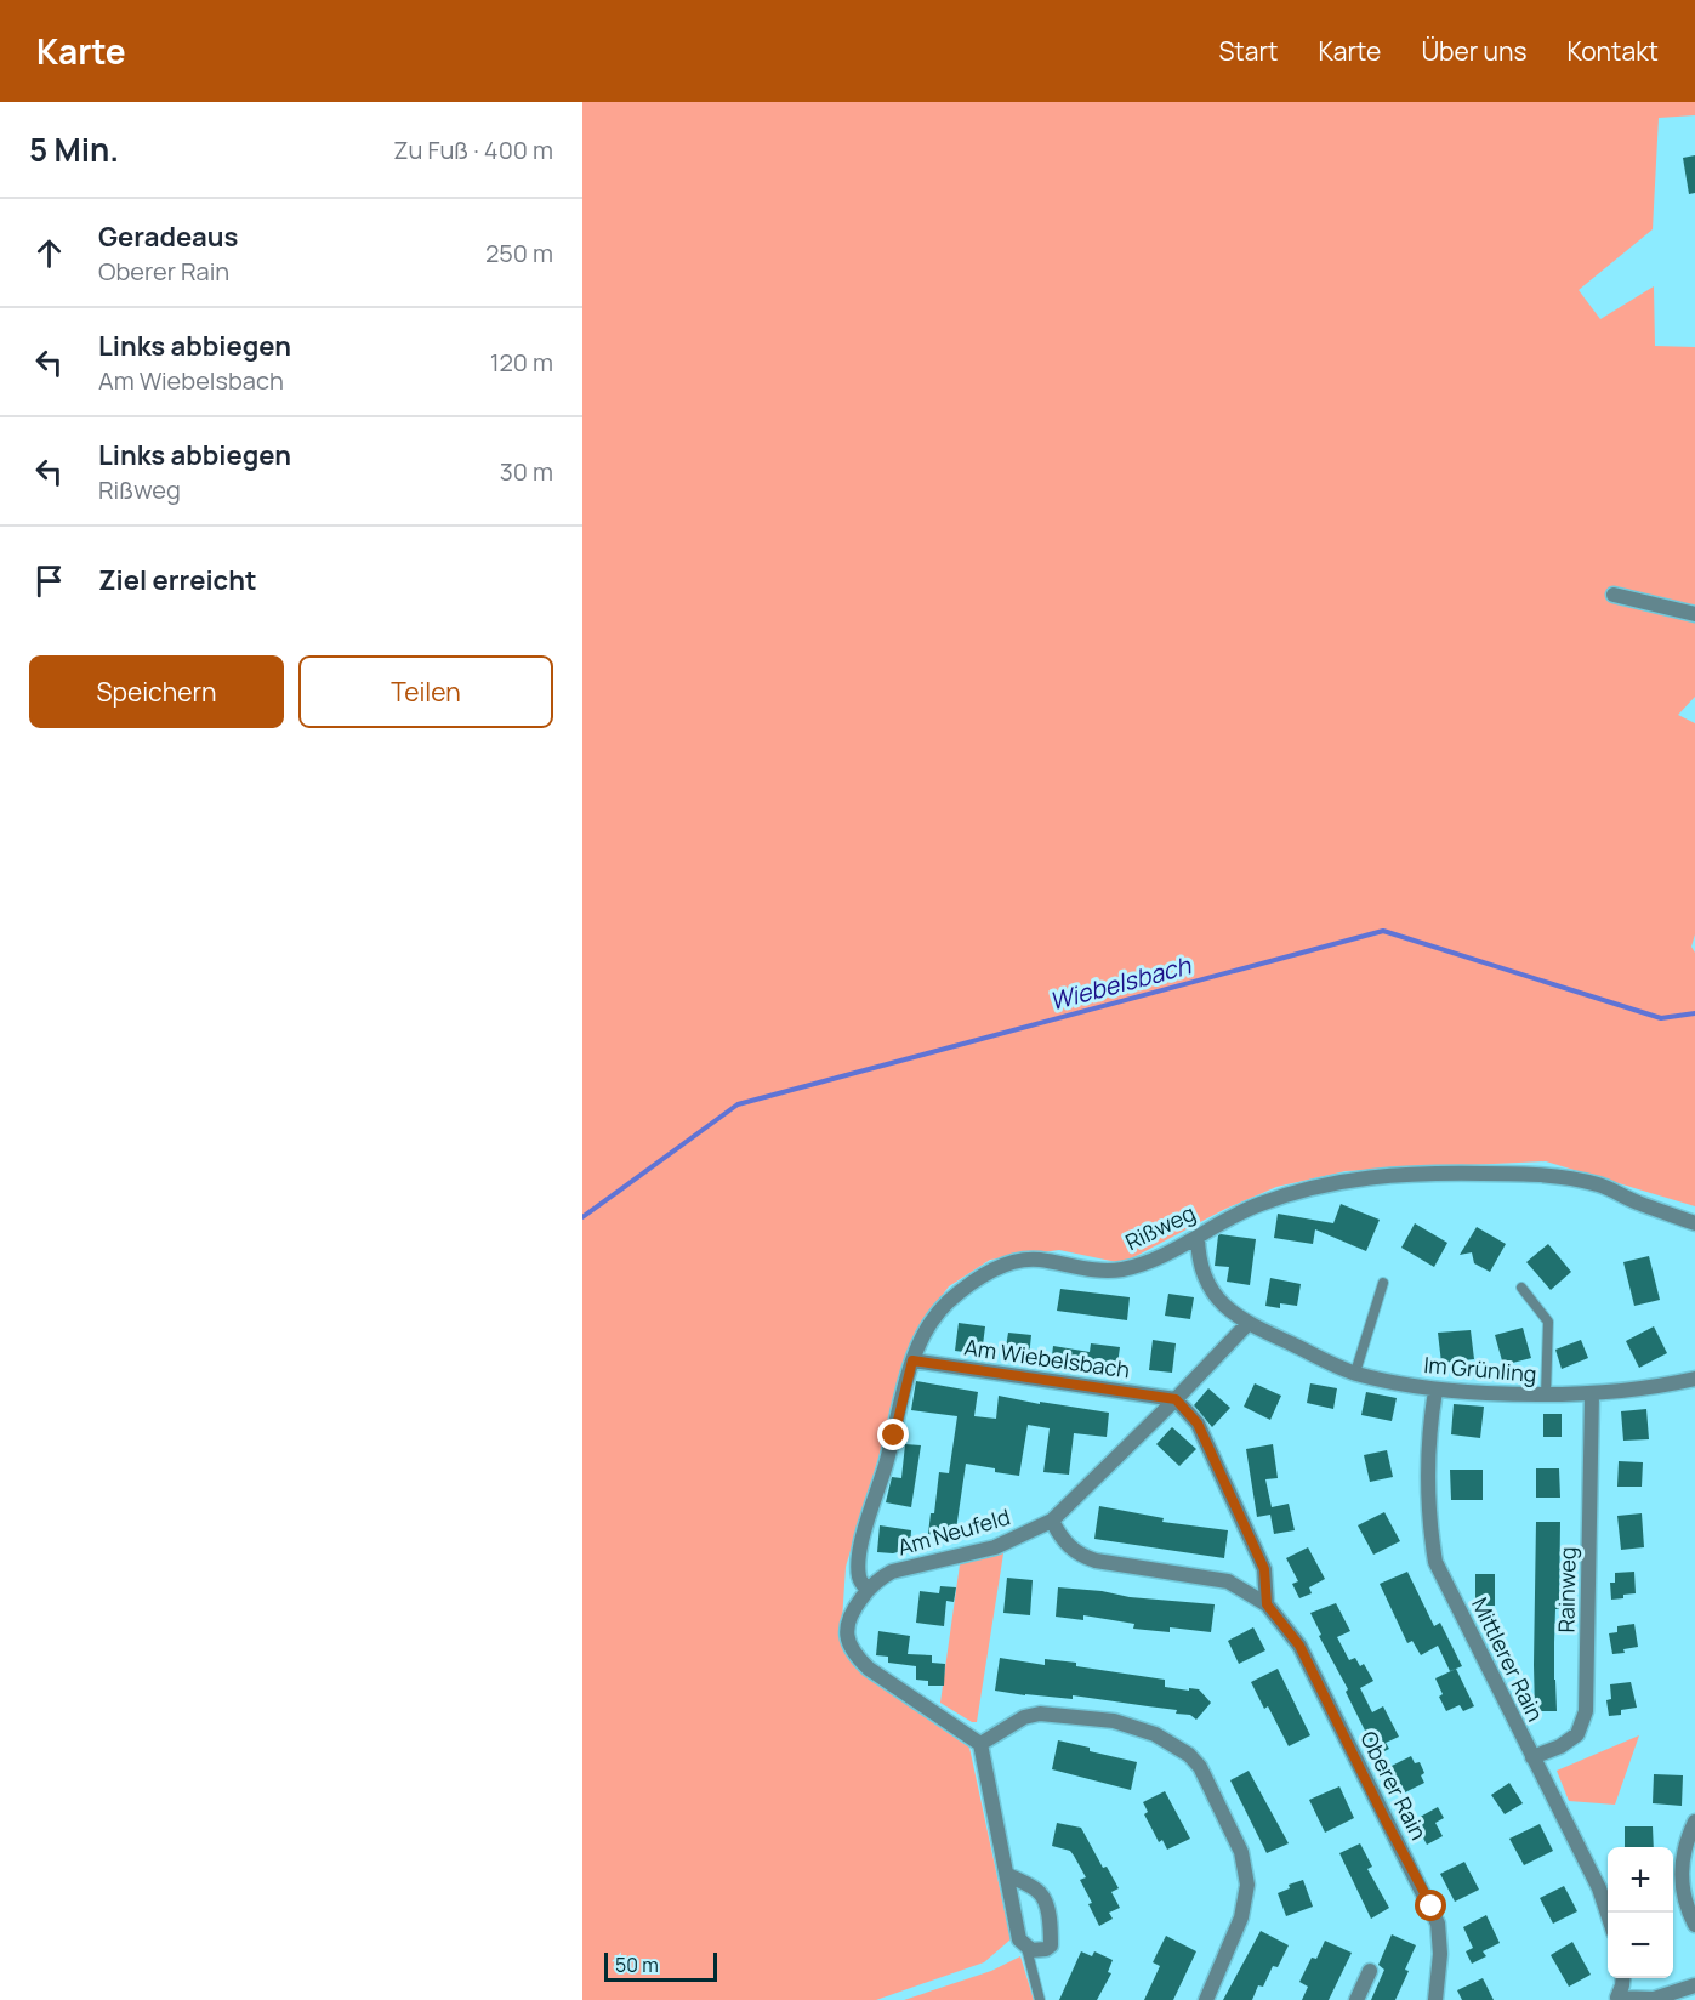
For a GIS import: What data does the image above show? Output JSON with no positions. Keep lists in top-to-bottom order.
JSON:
{
  "streets": {
    "street": [
      "Rißweg",
      "Am Wiebelsbach",
      "Im Grünling",
      "Am Neufeld",
      "Rainweg",
      "Mittlerer Rain",
      "Oberer Rain"
    ]
  },
  "crossings": [
    ["Rißweg", "Am Wiebelsbach"],
    ["Rißweg", "Im Grünling"],
    ["Rißweg", "Am Neufeld"],
    ["Am Wiebelsbach", "Am Neufeld"],
    ["Im Grünling", "Am Neufeld"],
    ["Im Grünling", "Rainweg"],
    ["Im Grünling", "Mittlerer Rain"],
    ["Am Neufeld", "Oberer Rain"],
    ["Rainweg", "Mittlerer Rain"]
  ],
  "water": ["Wiebelsbach"],
  "scale_bar": "50 m",
  "page": {
    "header": "Karte",
    "nav": [
      "Start",
      "Karte",
      "Über uns",
      "Kontakt"
    ],
    "heading": ["5 Min.", "Zu Fuß · 400 m"],
    "list": [
      ["Geradeaus", "Oberer Rain", "250 m"],
      ["Links abbiegen", "Am Wiebelsbach", "120 m"],
      ["Links abbiegen", "Rißweg", "30 m"],
      "Ziel erreicht"
    ],
    "buttons": ["Speichern", "Teilen"],
    "map_buttons": ["+", "−"],
    "scale": "50 m"
  }
}
